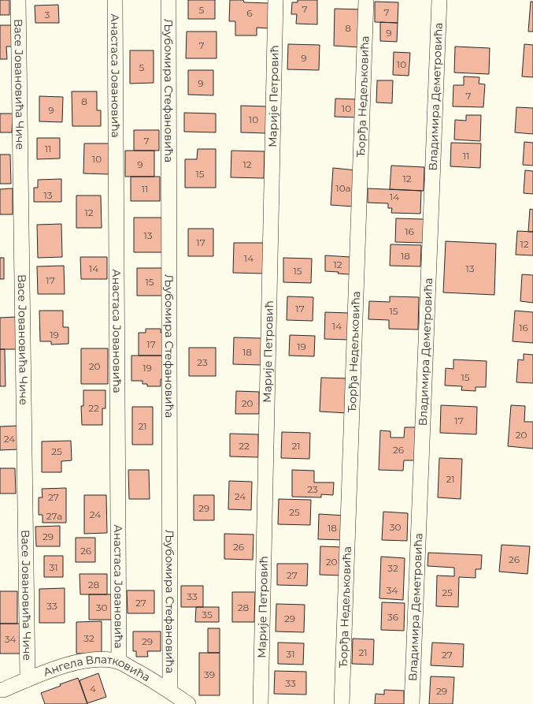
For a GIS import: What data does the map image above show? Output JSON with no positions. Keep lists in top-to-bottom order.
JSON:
{
  "streets": {
    "street": [
      "Анастаса Јовановића",
      "Васе Јовановића Чиче",
      "Љубомира Стефановића",
      "Марије Петровић",
      "Ђорђа Недељковића",
      "Владимира Деметровића",
      "Ангела Влатковића"
    ]
  },
  "crossings": [
    ["Анастаса Јовановића", "Ангела Влатковића"],
    ["Васе Јовановића Чиче", "Ангела Влатковића"],
    ["Љубомира Стефановића", "Ангела Влатковића"]
  ],
  "house_numbers": [
    "7",
    "5",
    "7",
    "6",
    "3",
    "8",
    "9",
    "7",
    "9",
    "10",
    "5",
    "9",
    "7",
    "8",
    "10",
    "9",
    "10",
    "7",
    "11",
    "11",
    "10",
    "9",
    "12",
    "15",
    "12",
    "10a",
    "11",
    "13",
    "14",
    "12",
    "16",
    "13",
    "17",
    "12",
    "18",
    "14",
    "12",
    "14",
    "13",
    "15",
    "17",
    "15",
    "17",
    "15",
    "14",
    "16",
    "19",
    "17",
    "19",
    "18",
    "23",
    "20",
    "19",
    "15",
    "20",
    "22",
    "17",
    "21",
    "20",
    "24",
    "22",
    "21",
    "26",
    "25",
    "21",
    "23",
    "24",
    "27",
    "29",
    "25",
    "24",
    "27a",
    "30",
    "18",
    "29",
    "26",
    "26",
    "26",
    "20",
    "31",
    "32",
    "27",
    "28",
    "34",
    "25",
    "33",
    "27",
    "33",
    "30",
    "28",
    "35",
    "36",
    "29",
    "32",
    "34",
    "29",
    "21",
    "31",
    "27",
    "39",
    "33",
    "4",
    "29"
  ]
}
